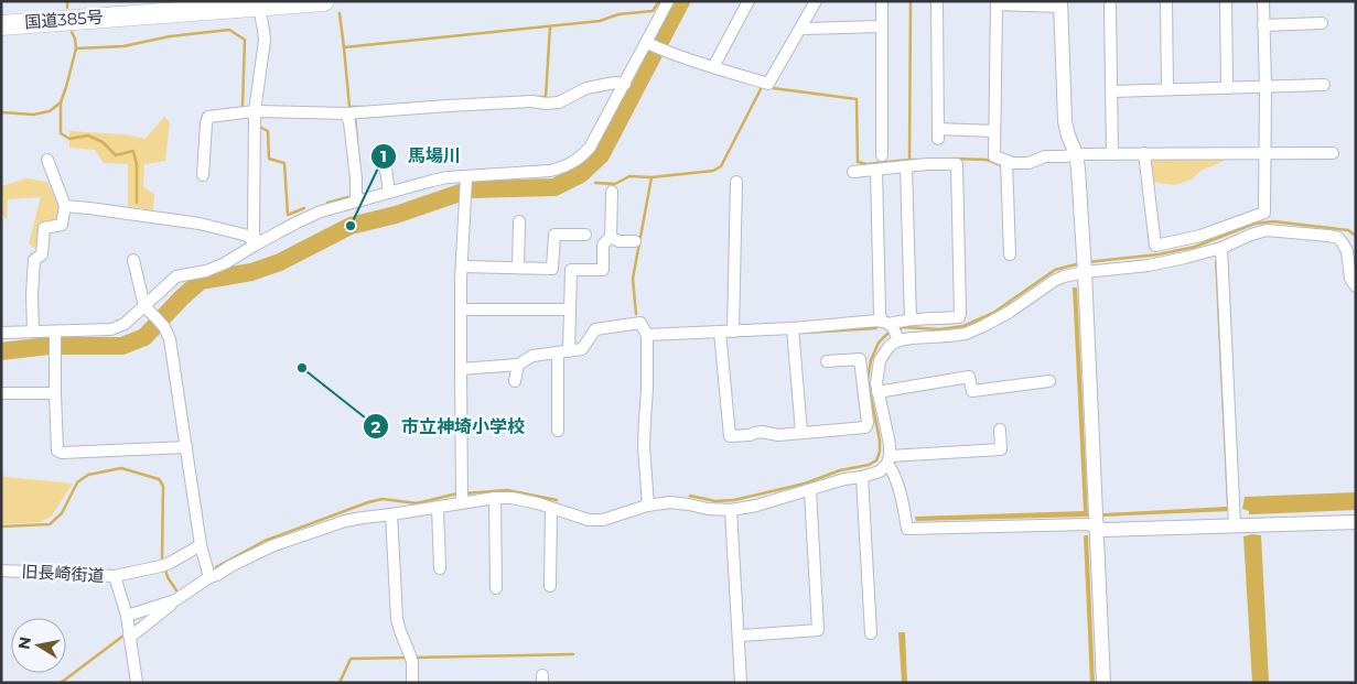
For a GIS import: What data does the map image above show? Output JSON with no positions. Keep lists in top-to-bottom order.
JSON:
{
  "streets": {
    "highway": ["国道385号"],
    "street": ["旧長崎街道"]
  },
  "places": ["馬場川", "市立神埼小学校"],
  "north": "left"
}
